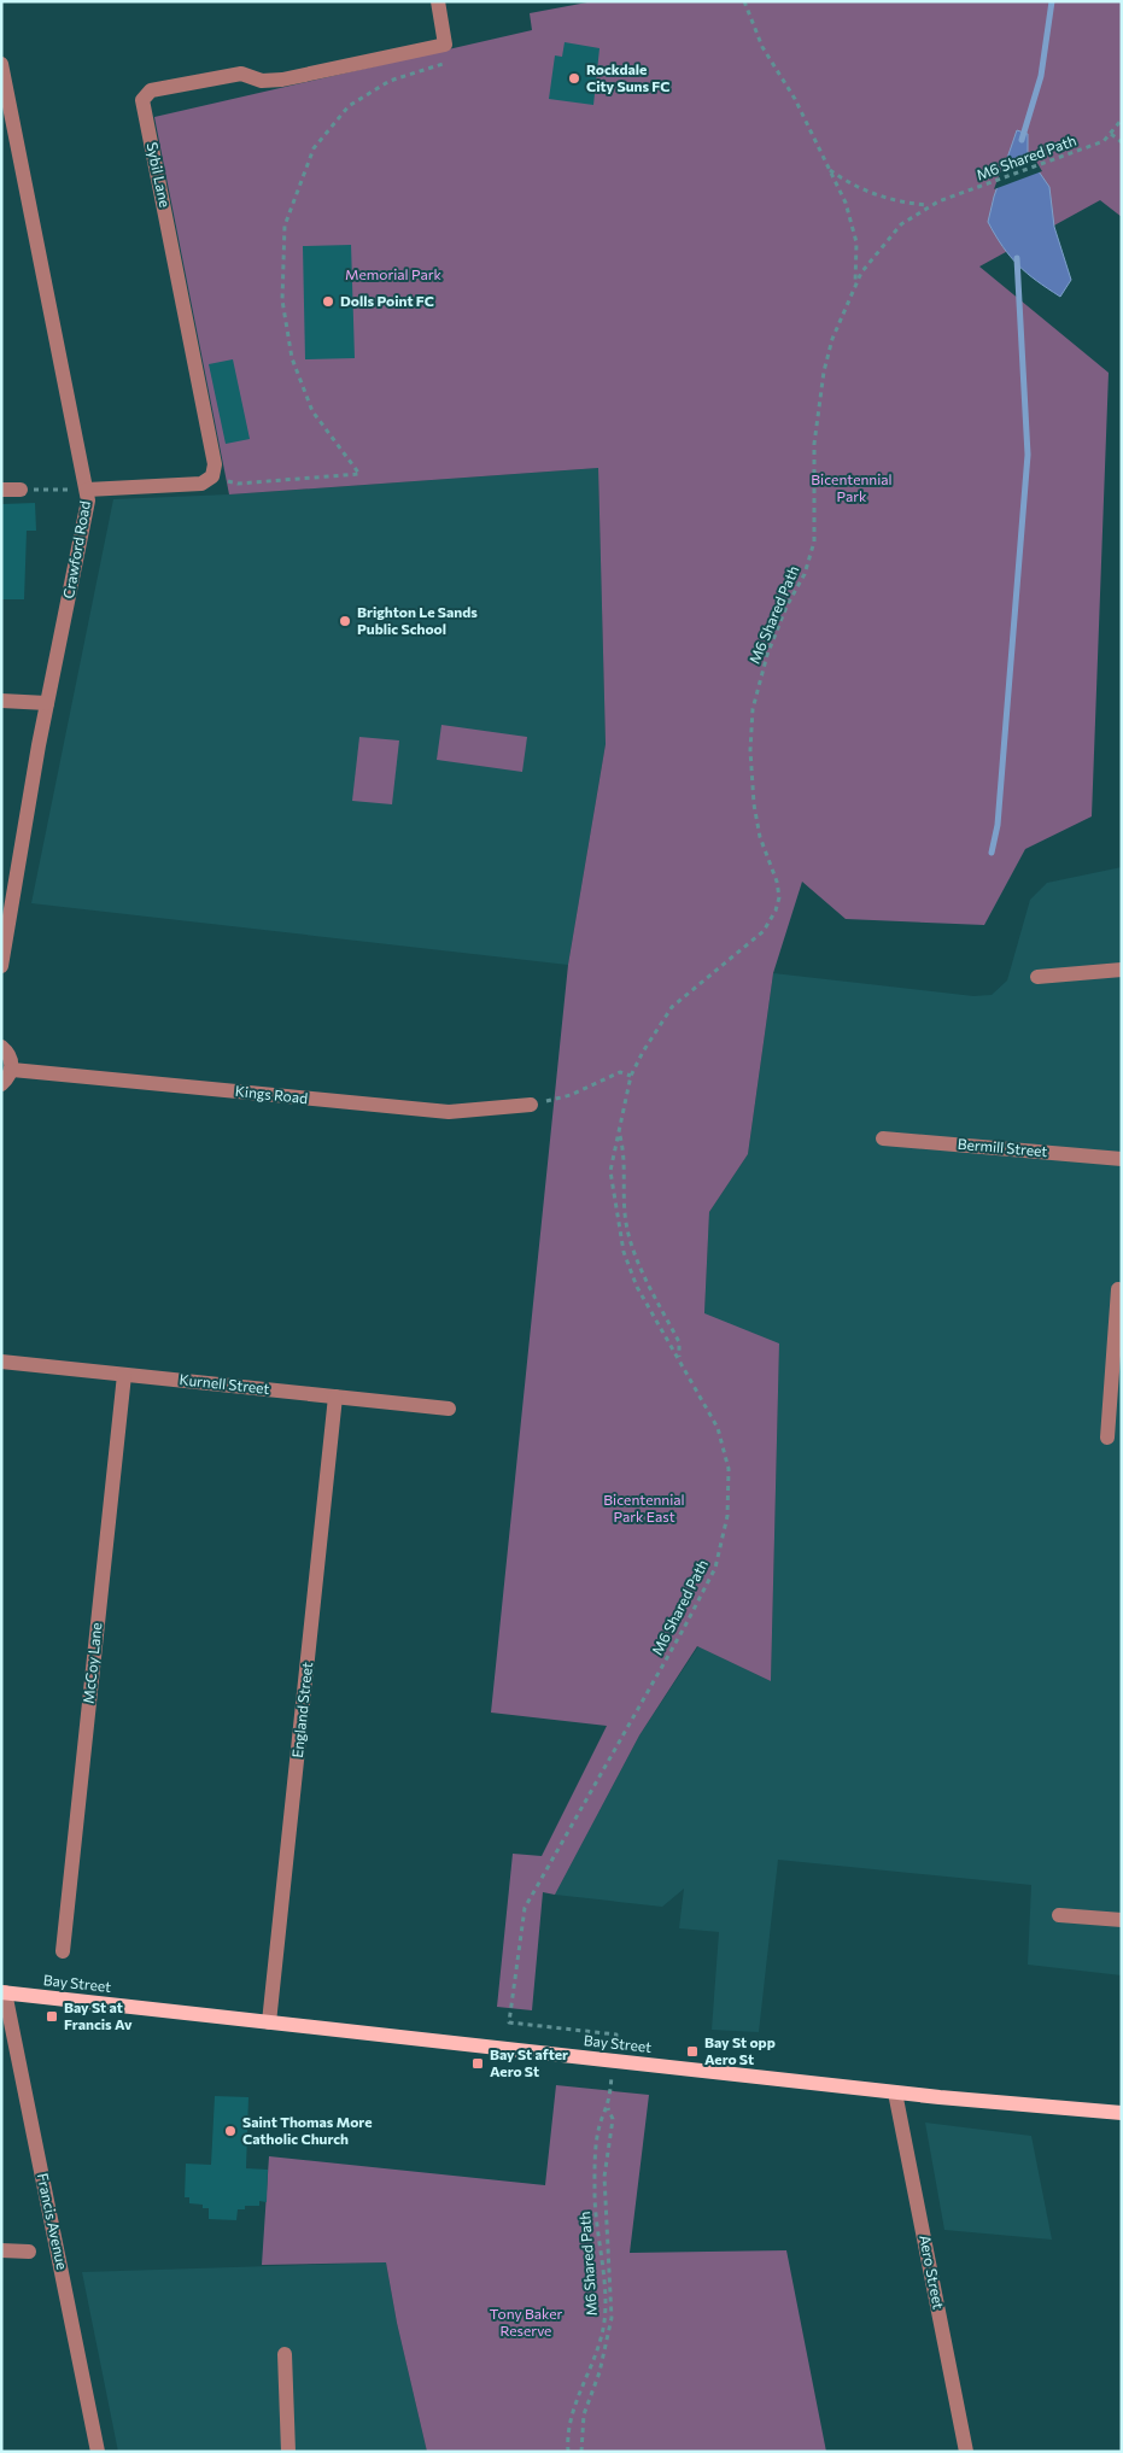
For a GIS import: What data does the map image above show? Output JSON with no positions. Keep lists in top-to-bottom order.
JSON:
{
  "streets": {
    "main road": ["Bay Street"],
    "street": [
      "Sybil Lane",
      "Crawford Road",
      "Kings Road",
      "Bermill Street",
      "Kurnell Street",
      "McCoy Lane",
      "England Street",
      "Francis Avenue",
      "Aero Street"
    ],
    "path": ["M6 Shared Path"]
  },
  "crossings": [
    ["Kurnell Street", "McCoy Lane"],
    ["Kurnell Street", "England Street"],
    ["England Street", "Bay Street"],
    ["Bay Street", "Francis Avenue"],
    ["Bay Street", "Aero Street"]
  ],
  "parks": [
    "Memorial Park",
    "Bicentennial Park",
    "Bicentennial Park East",
    "Tony Baker Reserve"
  ],
  "places": {
    "other": [
      "Rockdale City Suns FC",
      "Dolls Point FC",
      "Brighton Le Sands Public School",
      "Saint Thomas More Catholic Church"
    ],
    "transit": ["Bay St at Francis Av", "Bay St opp Aero St", "Bay St after Aero St"]
  }
}
